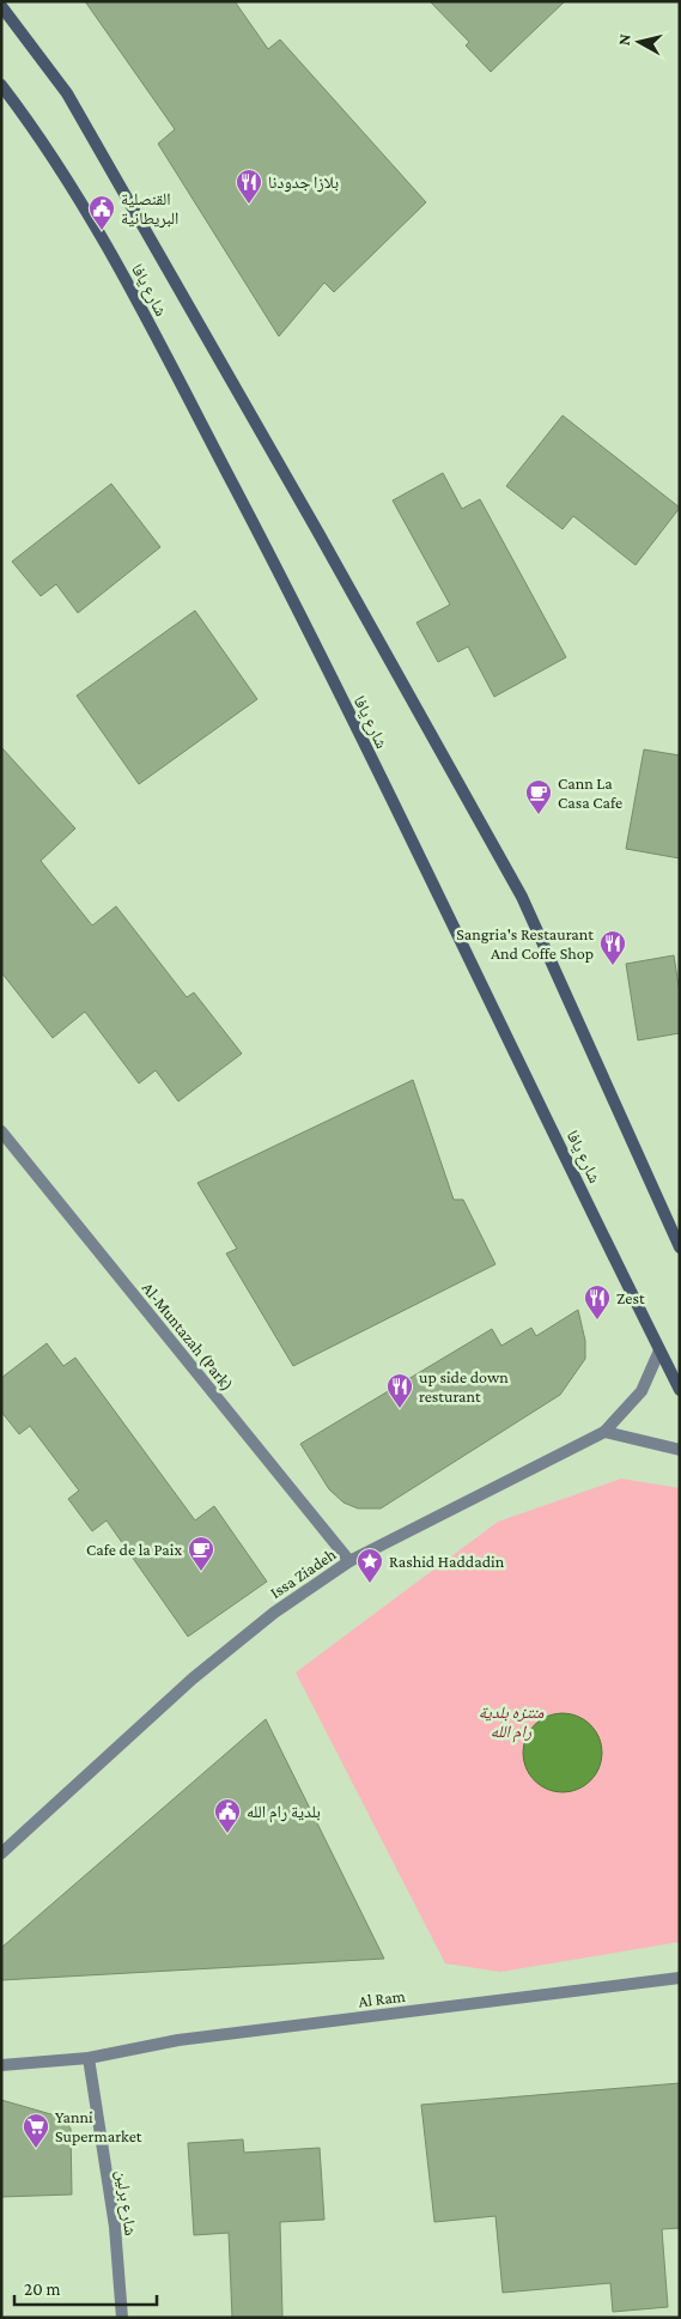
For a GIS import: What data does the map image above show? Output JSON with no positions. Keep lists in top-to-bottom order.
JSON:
{
  "streets": {
    "main road": ["شارع يافا"],
    "street": [
      "Al-Muntazah (Park)",
      "Issa Ziadeh",
      "Al Ram",
      "شارع برلين"
    ]
  },
  "crossings": [
    ["Al-Muntazah (Park)", "Issa Ziadeh"],
    ["Al Ram", "شارع برلين"]
  ],
  "parks": ["منتزه بلدية رام الله"],
  "places": {
    "restaurant": [
      "بلازا جدودنا",
      "Sangria's Restaurant And Coffe Shop",
      "Zest",
      "up side down resturant"
    ],
    "public building": ["القنصلية البريطانية", "بلدية رام الله"],
    "cafe": ["Cann La Casa Cafe", "Cafe de la Paix"],
    "place": ["Rashid Haddadin"],
    "supermarket": ["Yanni Supermarket"]
  },
  "scale_bar": "20 m",
  "north": "left"
}
